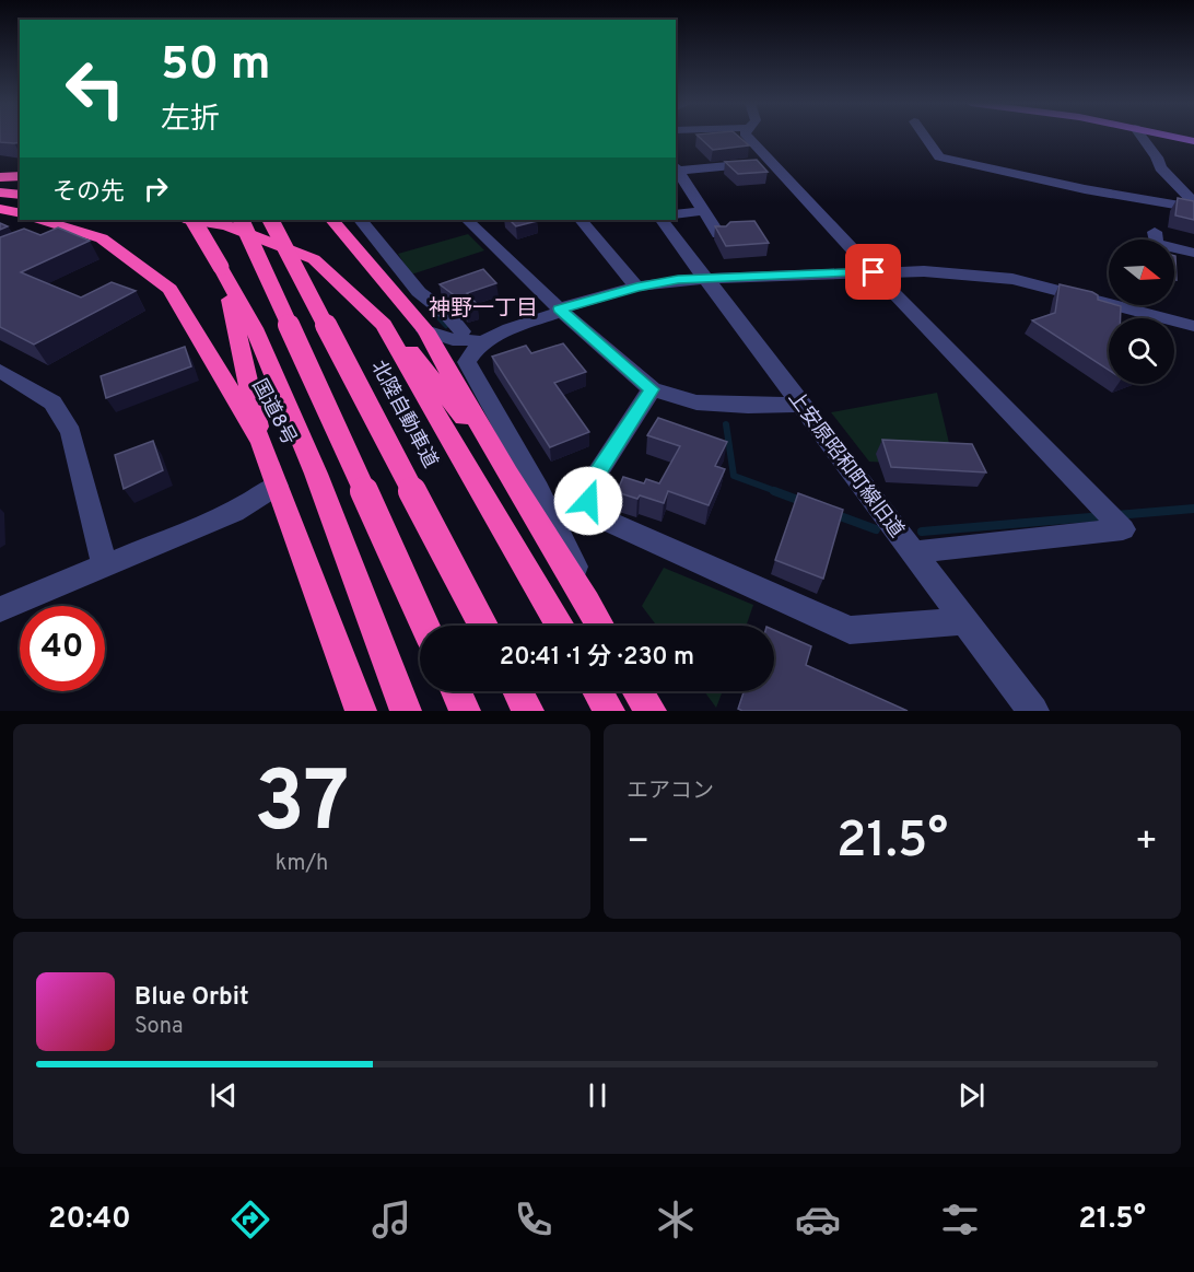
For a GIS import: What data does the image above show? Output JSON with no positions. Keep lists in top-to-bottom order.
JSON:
{
  "streets": {
    "highway": ["国道8号", "北陸自動車道"],
    "street": ["上安原昭和町線旧道"]
  },
  "districts": ["神野一丁目"],
  "north": "right",
  "page": {
    "turn": ["50 m", "左折"],
    "then": "その先",
    "limit": "40",
    "trip": "20:41 · 1 分 · 230 m",
    "tile": [
      ["37", "km/h"],
      "エアコン"
    ],
    "heat": ["−", "21.5°", "+"],
    "song": ["Blue Orbit", "Sona"],
    "tabs": ["20:40", "21.5°"]
  }
}
